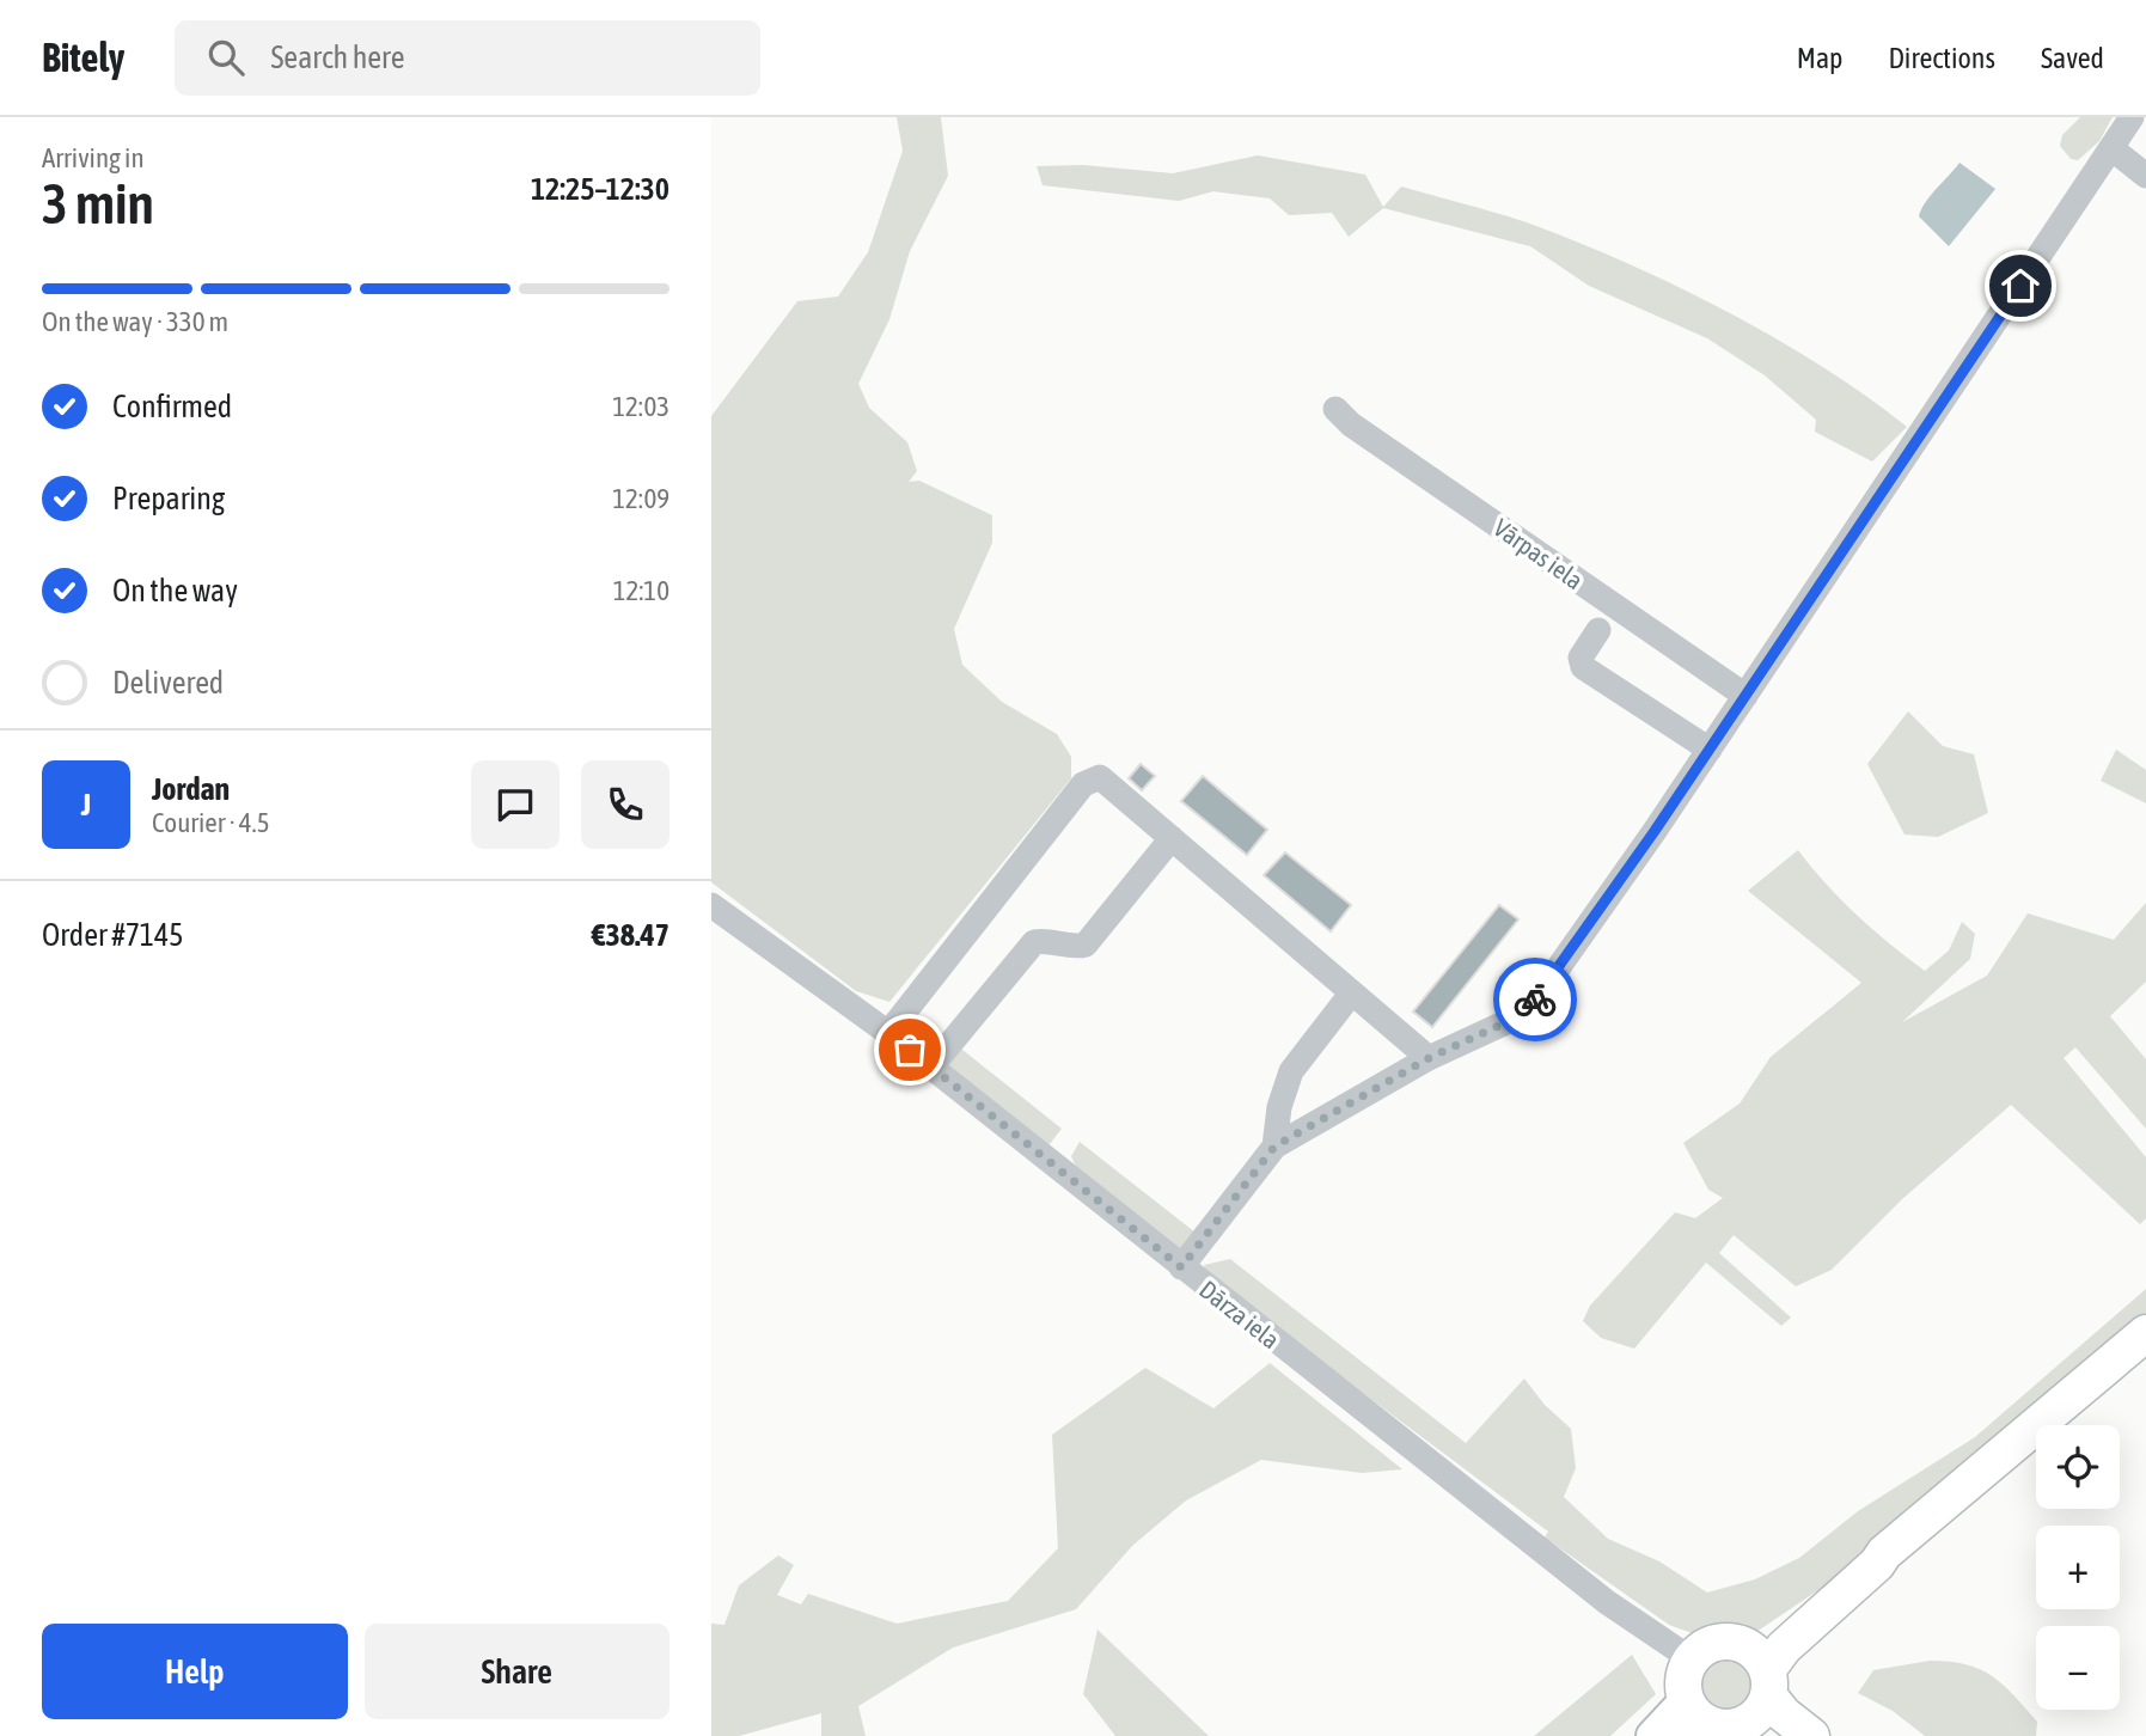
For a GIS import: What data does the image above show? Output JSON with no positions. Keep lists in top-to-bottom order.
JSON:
{
  "streets": {
    "street": ["Vārpas iela", "Dārza iela"]
  },
  "page": {
    "header": "Bitely",
    "search": "Search here",
    "nav": ["Map", "Directions", "Saved"],
    "heading": ["3 min", "Arriving in", "12:25–12:30"],
    "panel": [
      "Jordan",
      "Courier · 4.5",
      "Order #7145",
      "€38.47"
    ],
    "bar": "On the way · 330 m",
    "list": [
      ["Confirmed", "12:03"],
      ["Preparing", "12:09"],
      ["On the way", "12:10"],
      "Delivered"
    ],
    "round": "J",
    "map_buttons": ["+", "−"],
    "buttons": ["Help", "Share"]
  }
}
